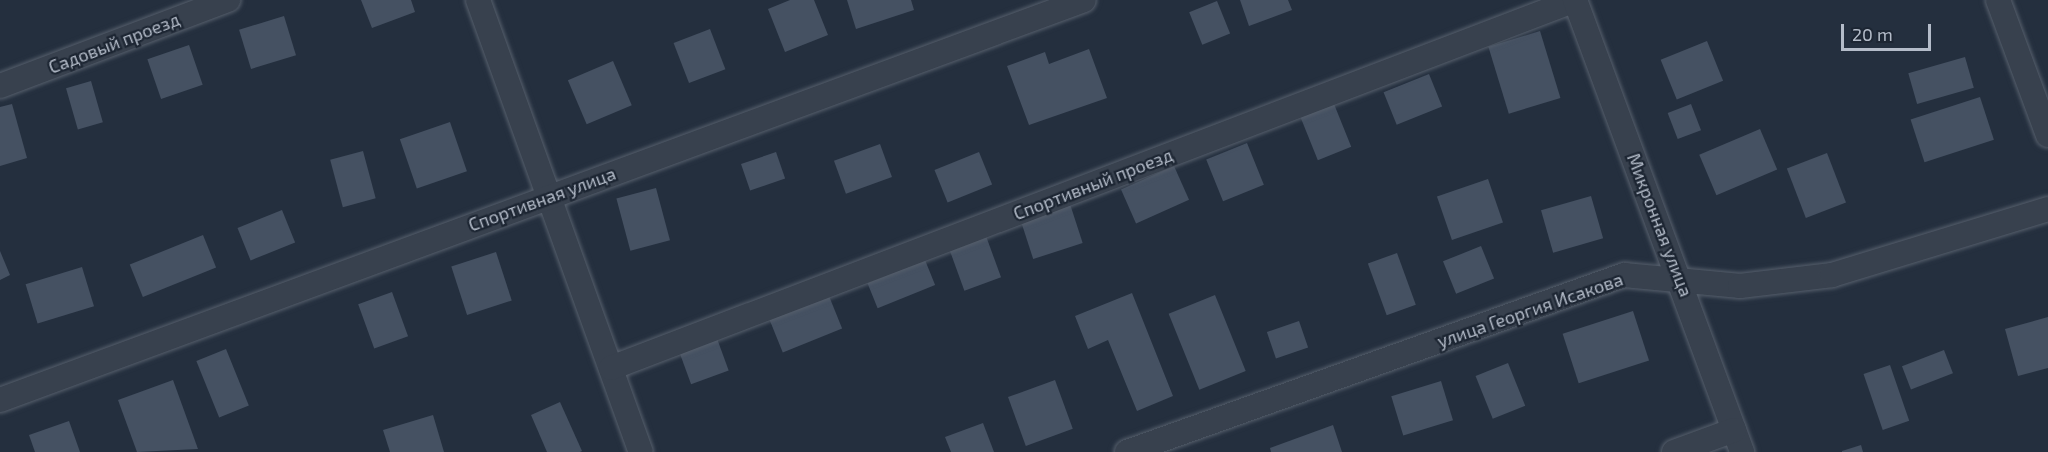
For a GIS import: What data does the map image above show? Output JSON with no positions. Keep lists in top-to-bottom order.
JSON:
{
  "streets": {
    "street": [
      "Садовый проезд",
      "Спортивный проезд",
      "Спортивная улица",
      "Микронная улица",
      "улица Георгия Исакова"
    ]
  },
  "crossings": [
    ["Спортивный проезд", "Микронная улица"],
    ["Микронная улица", "улица Георгия Исакова"]
  ],
  "scale_bar": "20 m"
}
